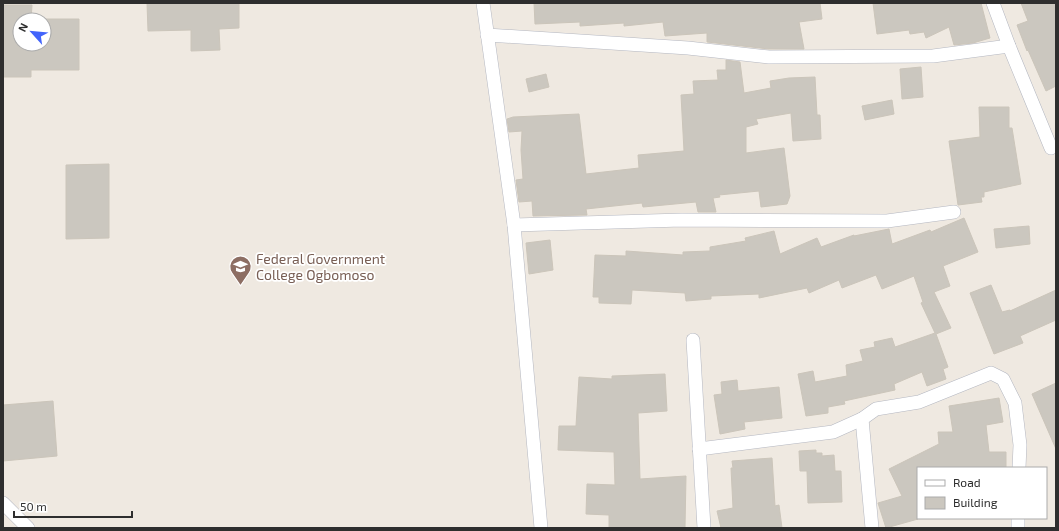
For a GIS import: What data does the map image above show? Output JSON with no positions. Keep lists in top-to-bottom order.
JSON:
{
  "places": {
    "school or university": ["Federal Government College Ogbomoso"]
  },
  "legend": ["Road", "Building"],
  "scale_bar": "50 m",
  "north": "top left"
}
